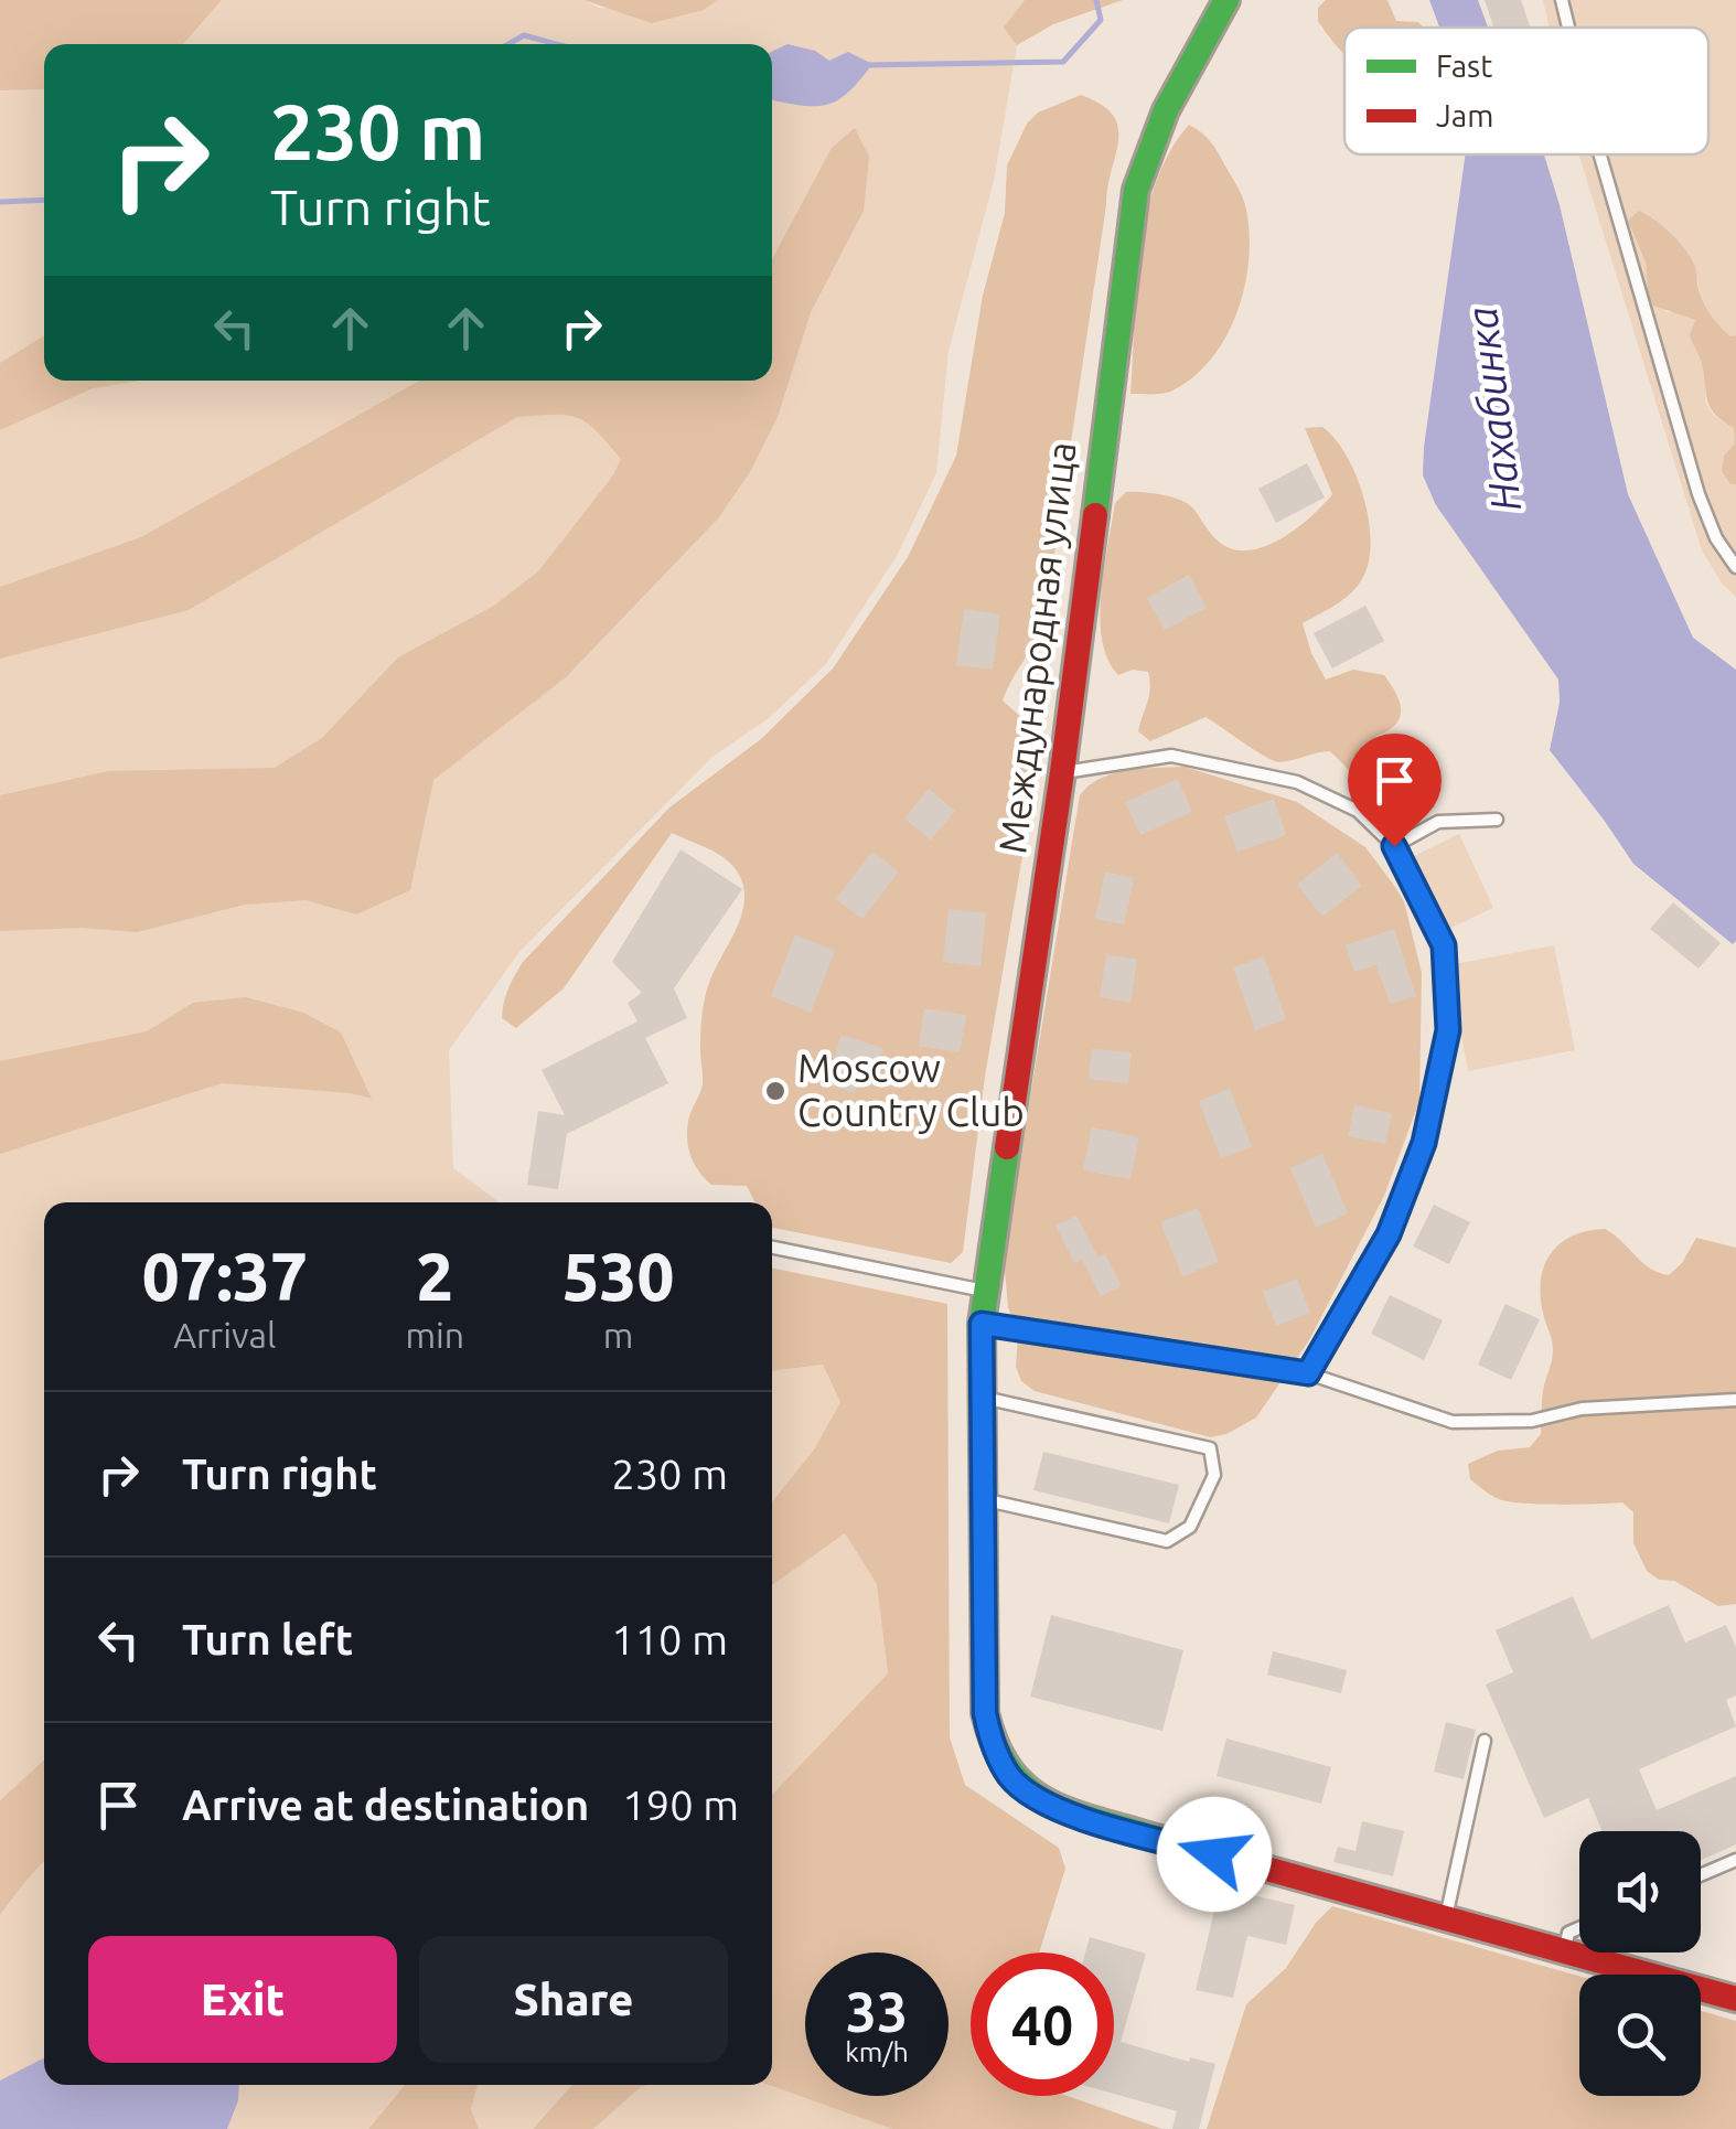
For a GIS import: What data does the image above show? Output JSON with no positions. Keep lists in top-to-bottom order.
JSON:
{
  "streets": {
    "street": ["Международная улица"]
  },
  "water": ["Нахабинка"],
  "places": ["Moscow Country Club"],
  "legend": ["Fast", "Jam"],
  "page": {
    "turn": ["230 m", "Turn right"],
    "eta": [
      "07:37",
      "Arrival",
      "2",
      "min",
      "530",
      "m"
    ],
    "list": [
      {
        "name": "Turn right",
        "value": "230 m"
      },
      {
        "name": "Turn left",
        "value": "110 m"
      },
      {
        "name": "Arrive at destination",
        "value": "190 m"
      }
    ],
    "buttons": ["Exit", "Share"],
    "speed": "33 km/h",
    "limit": "40"
  }
}
